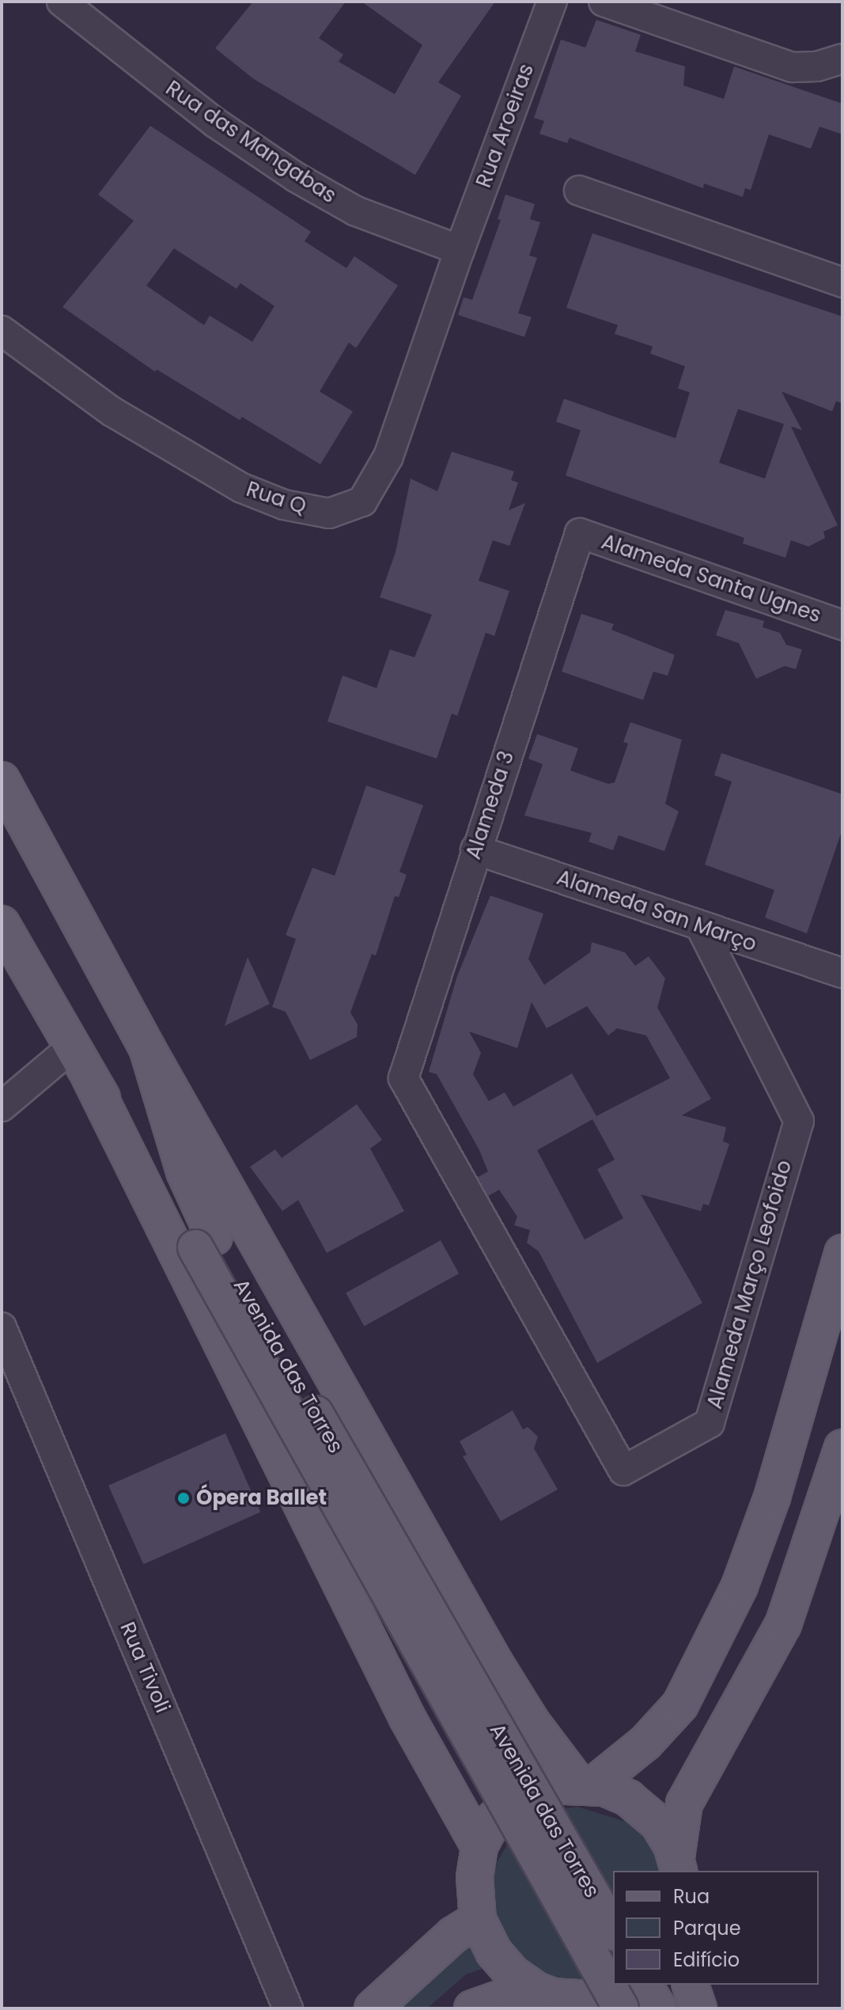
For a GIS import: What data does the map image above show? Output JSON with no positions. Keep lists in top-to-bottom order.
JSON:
{
  "streets": {
    "main road": ["Avenida das Torres"],
    "street": [
      "Rua Aroeiras",
      "Rua das Mangabas",
      "Rua Q",
      "Alameda Santa Ugnes",
      "Alameda 3",
      "Alameda San Março",
      "Alameda Março Leofoido",
      "Rua Tivoli"
    ]
  },
  "crossings": [
    ["Rua Aroeiras", "Rua das Mangabas"],
    ["Rua Aroeiras", "Rua Q"],
    ["Rua das Mangabas", "Rua Q"],
    ["Alameda Santa Ugnes", "Alameda 3"],
    ["Alameda 3", "Alameda San Março"],
    ["Alameda 3", "Alameda Março Leofoido"],
    ["Alameda San Março", "Alameda Março Leofoido"]
  ],
  "places": ["Ópera Ballet"],
  "legend": ["Rua", "Parque", "Edifício"]
}
